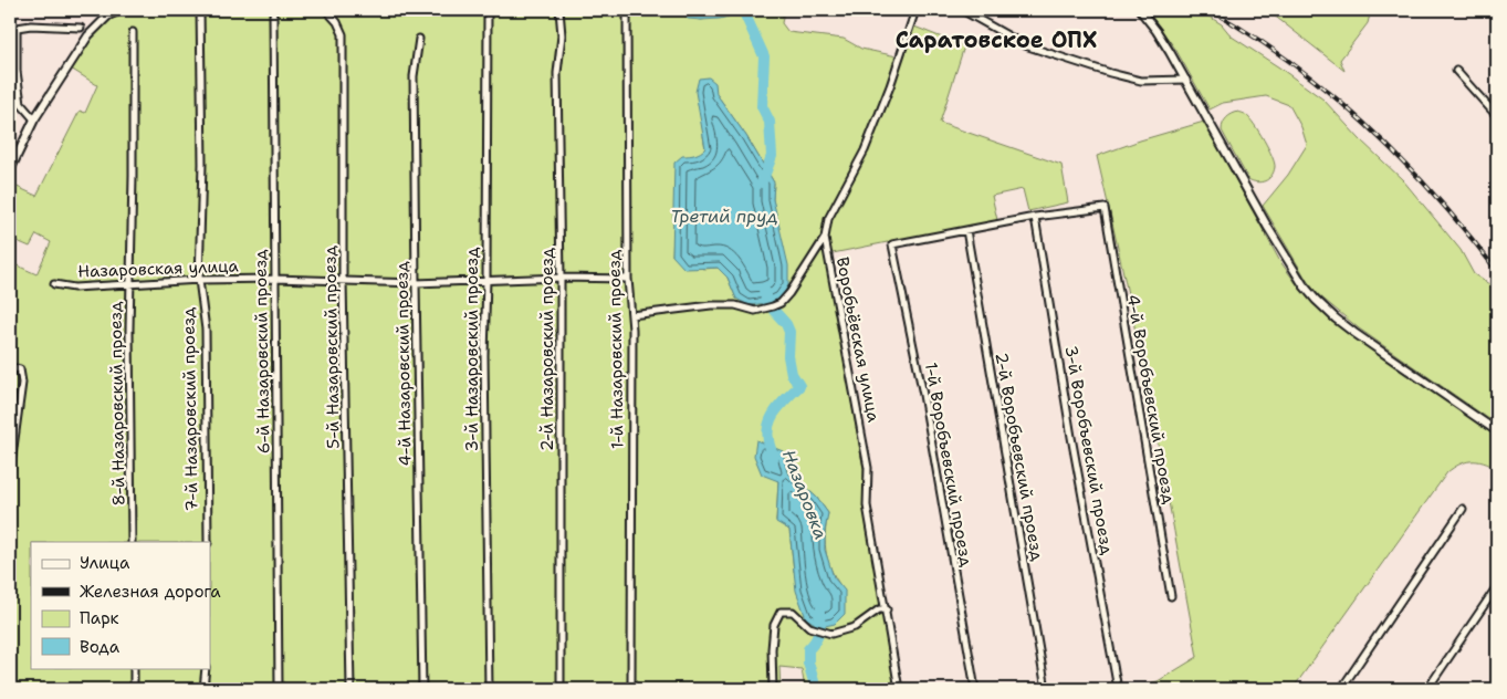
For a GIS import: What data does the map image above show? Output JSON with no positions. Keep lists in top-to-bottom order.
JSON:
{
  "streets": {
    "street": [
      "Назаровская улица",
      "Воробьёвская улица",
      "5-й Назаровский проезд",
      "3-й Назаровский проезд",
      "2-й Назаровский проезд",
      "1-й Назаровский проезд",
      "6-й Назаровский проезд",
      "4-й Назаровский проезд",
      "4-й Воробъевский проезд",
      "8-й Назаровский проезд",
      "7-й Назаровский проезд",
      "3-й Воробъевский проезд",
      "2-й Воробъевский проезд",
      "1-й Воробъевский проезд"
    ]
  },
  "crossings": [
    ["Назаровская улица", "5-й Назаровский проезд"],
    ["Назаровская улица", "3-й Назаровский проезд"],
    ["Назаровская улица", "2-й Назаровский проезд"],
    ["Назаровская улица", "1-й Назаровский проезд"],
    ["Назаровская улица", "6-й Назаровский проезд"],
    ["Назаровская улица", "4-й Назаровский проезд"],
    ["Назаровская улица", "8-й Назаровский проезд"],
    ["Назаровская улица", "7-й Назаровский проезд"],
    ["4-й Воробъевский проезд", "3-й Воробъевский проезд"],
    ["2-й Воробъевский проезд", "1-й Воробъевский проезд"]
  ],
  "districts": ["Саратовское ОПХ"],
  "water": ["Третий пруд", "Назаровка"],
  "legend": [
    "Улица",
    "Железная дорога",
    "Парк",
    "Вода"
  ]
}
